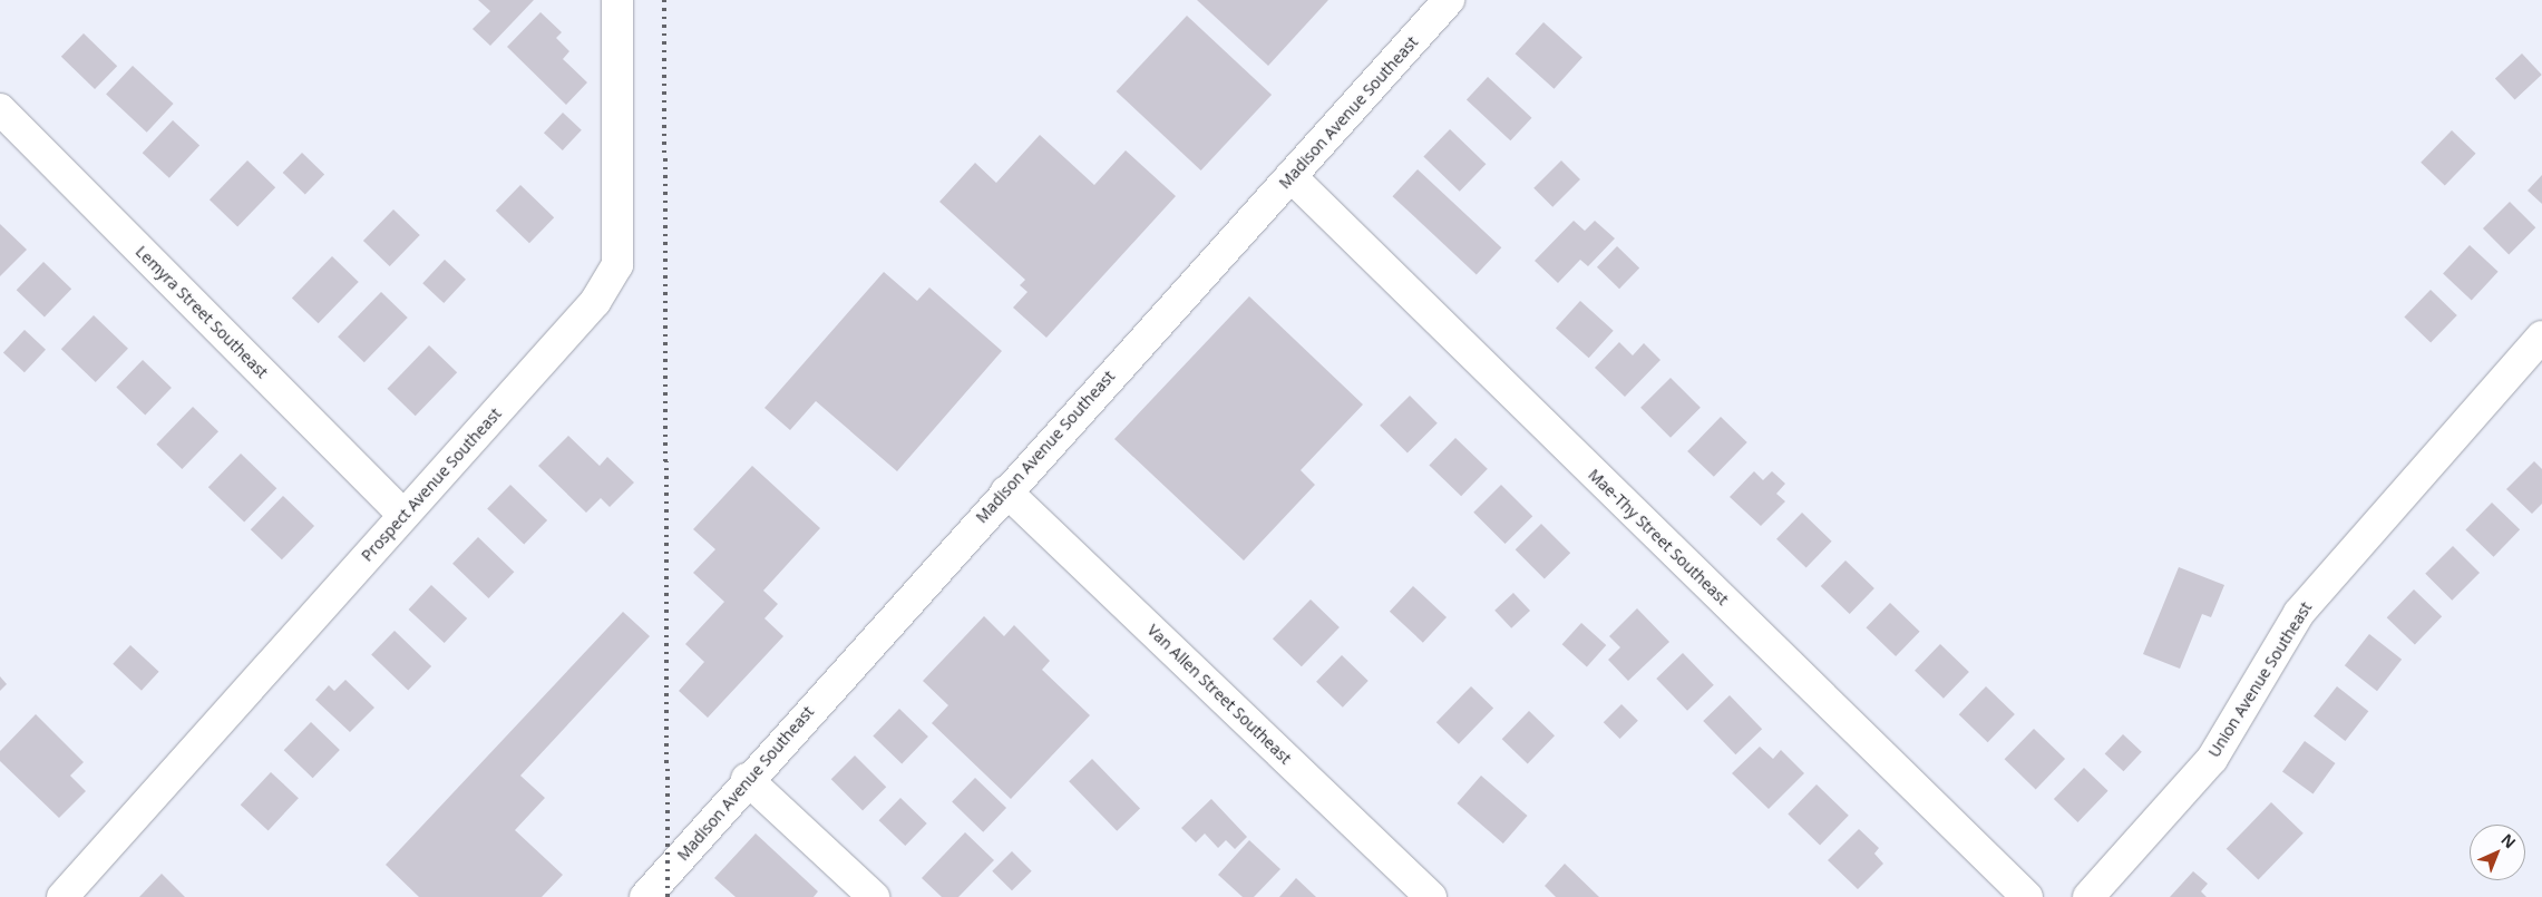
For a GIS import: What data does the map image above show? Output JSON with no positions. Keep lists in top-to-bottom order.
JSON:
{
  "streets": {
    "street": [
      "Madison Avenue Southeast",
      "Lemyra Street Southeast",
      "Prospect Avenue Southeast",
      "Mae-Thy Street Southeast",
      "Union Avenue Southeast",
      "Van Allen Street Southeast"
    ]
  },
  "crossings": [
    ["Madison Avenue Southeast", "Mae-Thy Street Southeast"],
    ["Madison Avenue Southeast", "Van Allen Street Southeast"],
    ["Lemyra Street Southeast", "Prospect Avenue Southeast"]
  ],
  "north": "top right"
}
